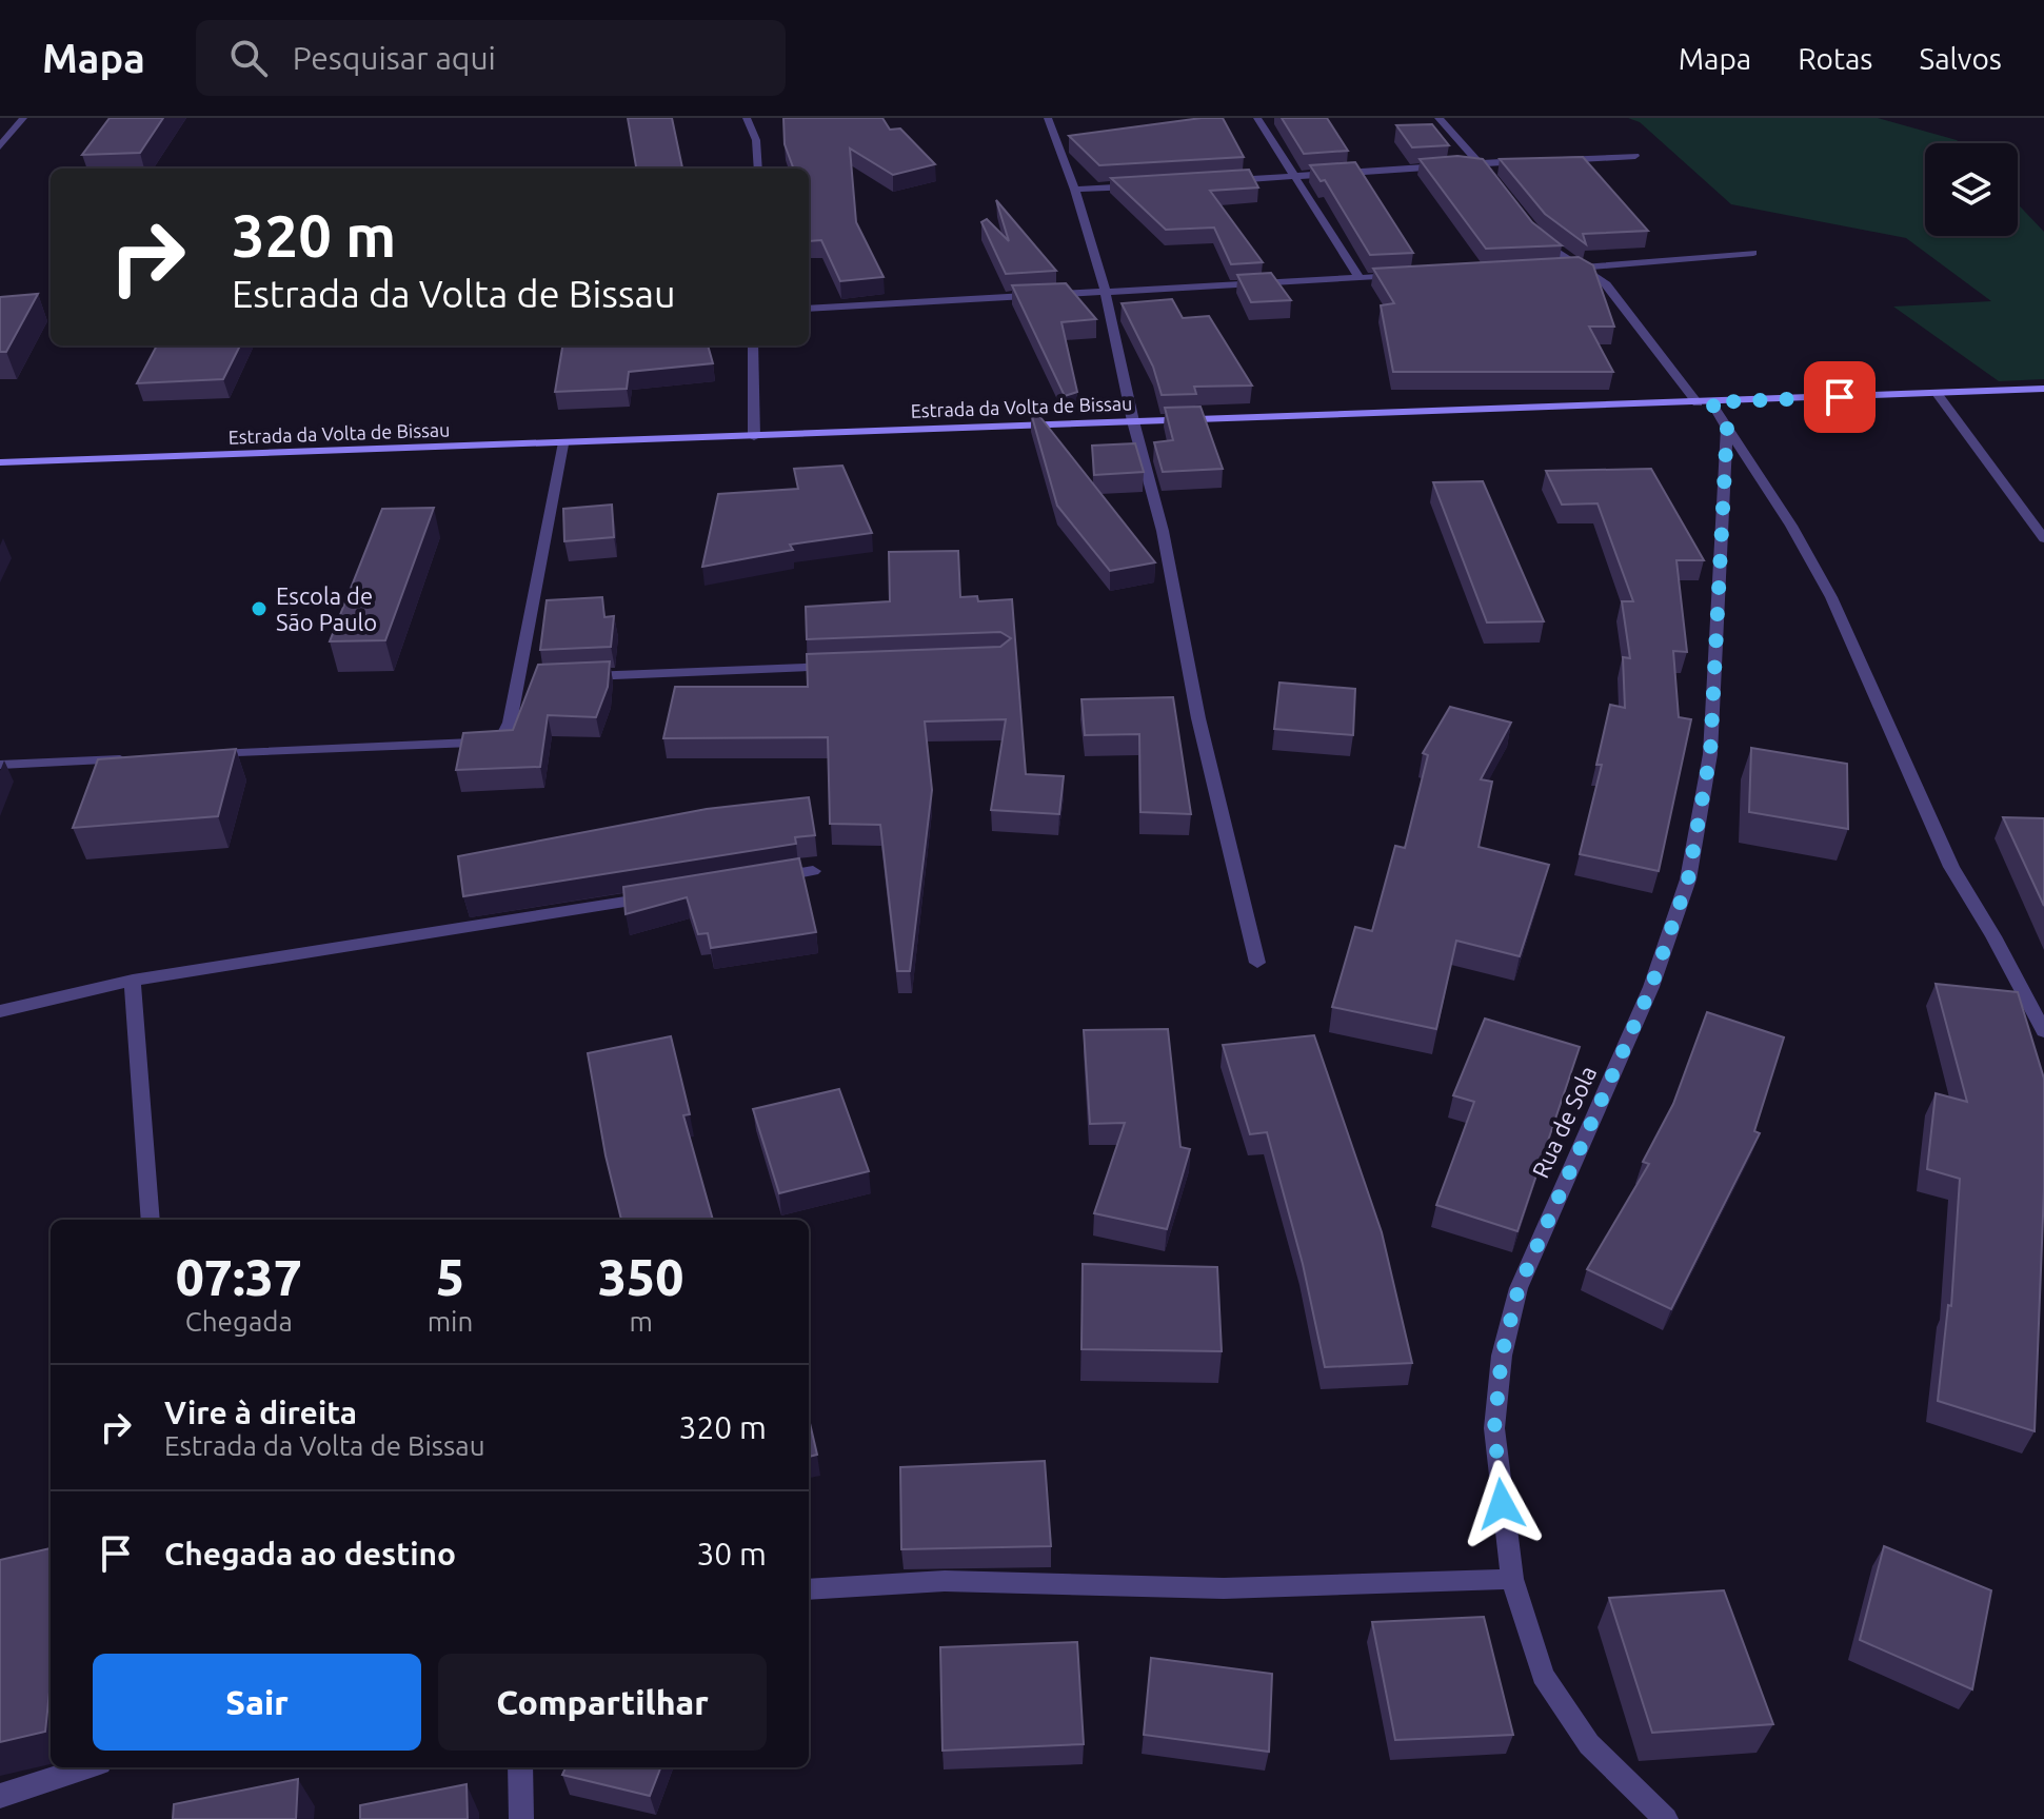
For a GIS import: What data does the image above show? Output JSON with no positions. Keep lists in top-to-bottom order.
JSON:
{
  "streets": {
    "main road": ["Estrada da Volta de Bissau"],
    "street": ["Rua de Sola"]
  },
  "places": ["Escola de São Paulo"],
  "page": {
    "header": "Mapa",
    "search": "Pesquisar aqui",
    "nav": ["Mapa", "Rotas", "Salvos"],
    "turn": ["320 m", "Estrada da Volta de Bissau"],
    "eta": [
      "07:37",
      "Chegada",
      "5",
      "min",
      "350",
      "m"
    ],
    "list": [
      {
        "name": "Vire à direita",
        "note": "Estrada da Volta de Bissau",
        "value": "320 m"
      },
      {
        "name": "Chegada ao destino",
        "value": "30 m"
      }
    ],
    "buttons": ["Sair", "Compartilhar"]
  }
}
